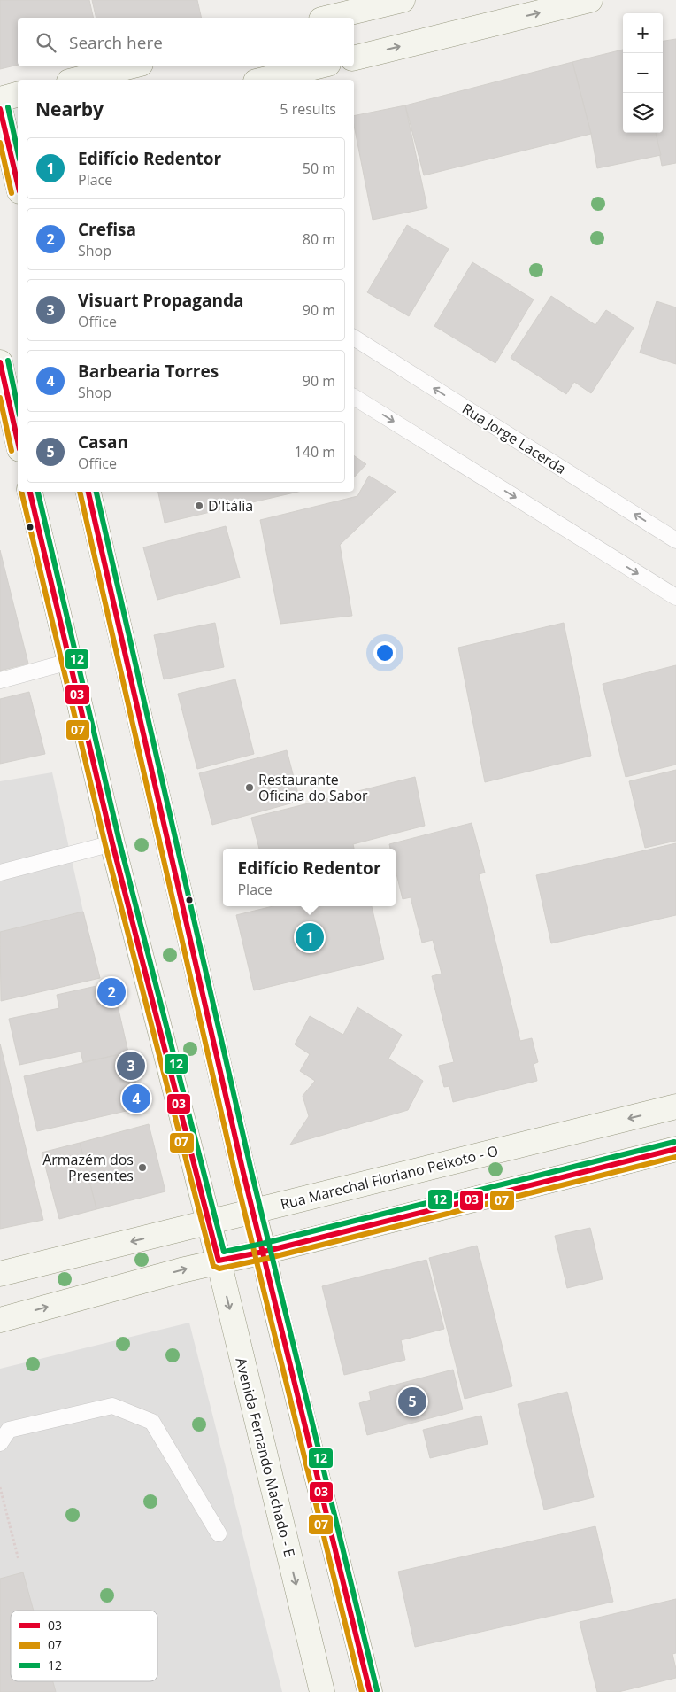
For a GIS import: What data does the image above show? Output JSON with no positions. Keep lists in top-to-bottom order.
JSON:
{
  "streets": {
    "street": ["Rua Marechal Floriano Peixoto - O", "Avenida Fernando Machado - E"],
    "lane": ["Rua Jorge Lacerda"]
  },
  "crossings": [
    ["Rua Marechal Floriano Peixoto - O", "Avenida Fernando Machado - E"]
  ],
  "places": ["D'Itália", "Restaurante Oficina do Sabor", "Armazém dos Presentes"],
  "lines": ["transit line 12", "transit line 03", "transit line 07"],
  "legend": ["03", "07", "12"],
  "page": {
    "map_buttons": ["+", "−"],
    "search": "Search here",
    "heading": ["Nearby", "5 results"],
    "list": [
      {
        "mark": "1",
        "name": "Edifício Redentor",
        "note": "Place",
        "value": "50 m"
      },
      {
        "mark": "2",
        "name": "Crefisa",
        "note": "Shop",
        "value": "80 m"
      },
      {
        "mark": "3",
        "name": "Visuart Propaganda",
        "note": "Office",
        "value": "90 m"
      },
      {
        "mark": "4",
        "name": "Barbearia Torres",
        "note": "Shop",
        "value": "90 m"
      },
      {
        "mark": "5",
        "name": "Casan",
        "note": "Office",
        "value": "140 m"
      }
    ],
    "popup": ["Edifício Redentor", "Place"],
    "pins": [
      "1",
      "2",
      "3",
      "4",
      "5"
    ]
  }
}
